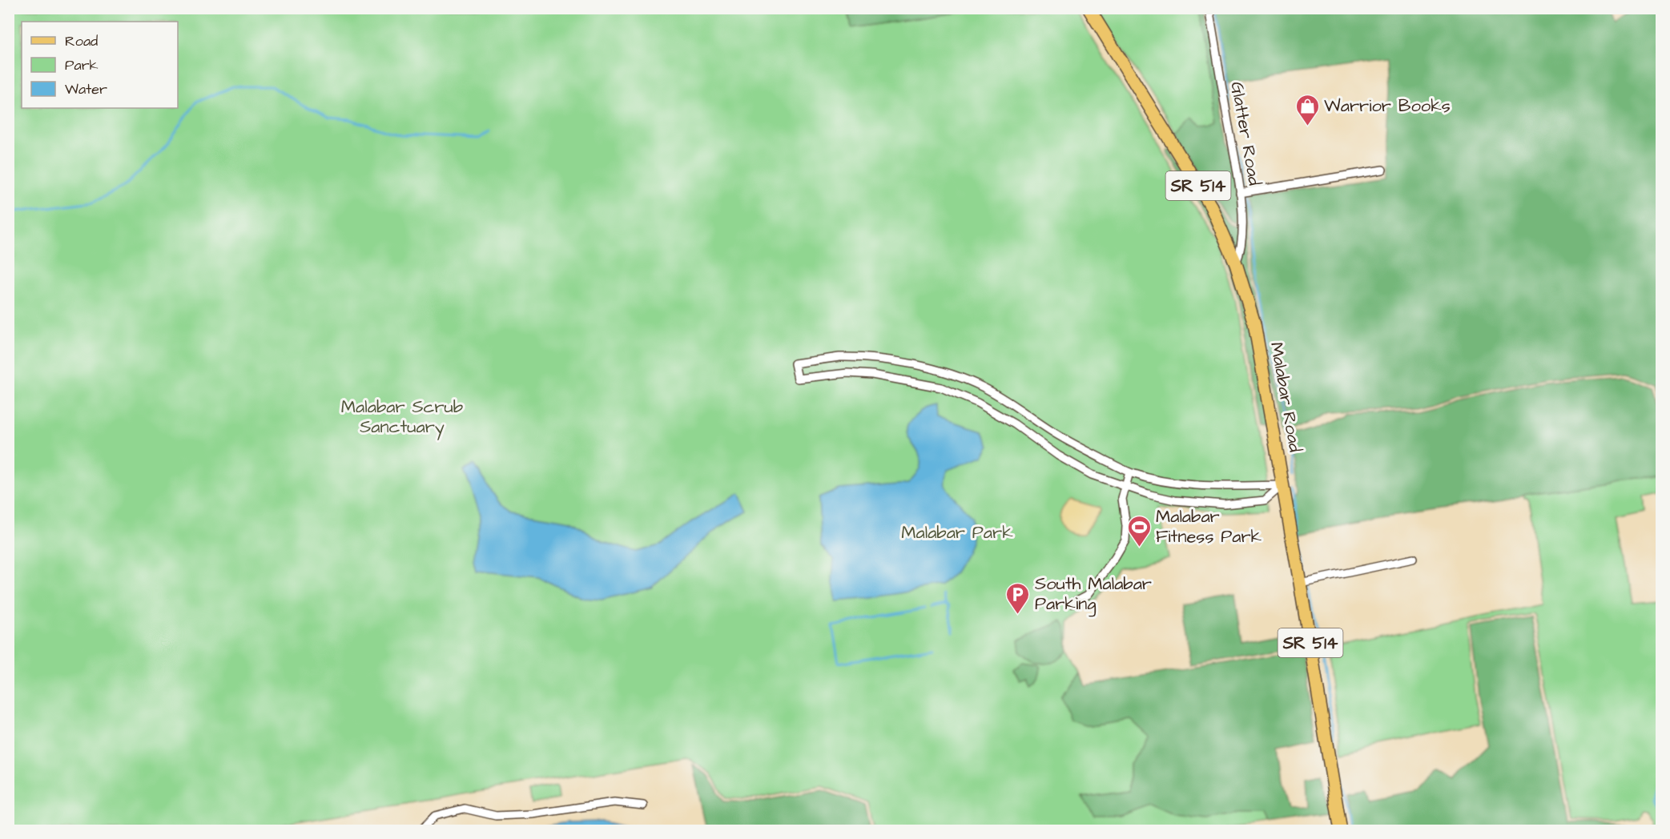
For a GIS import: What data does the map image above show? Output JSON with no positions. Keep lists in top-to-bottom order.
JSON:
{
  "streets": {
    "main road": ["SR 514", "Malabar Road"],
    "street": ["Glatter Road"]
  },
  "crossings": [
    ["Glatter Road", "Malabar Road"]
  ],
  "parks": ["Malabar Scrub Sanctuary", "Malabar Park"],
  "places": {
    "shop": ["Warrior Books"],
    "sports": ["Malabar Fitness Park"],
    "parking": ["South Malabar Parking"]
  },
  "legend": ["Road", "Park", "Water"]
}
